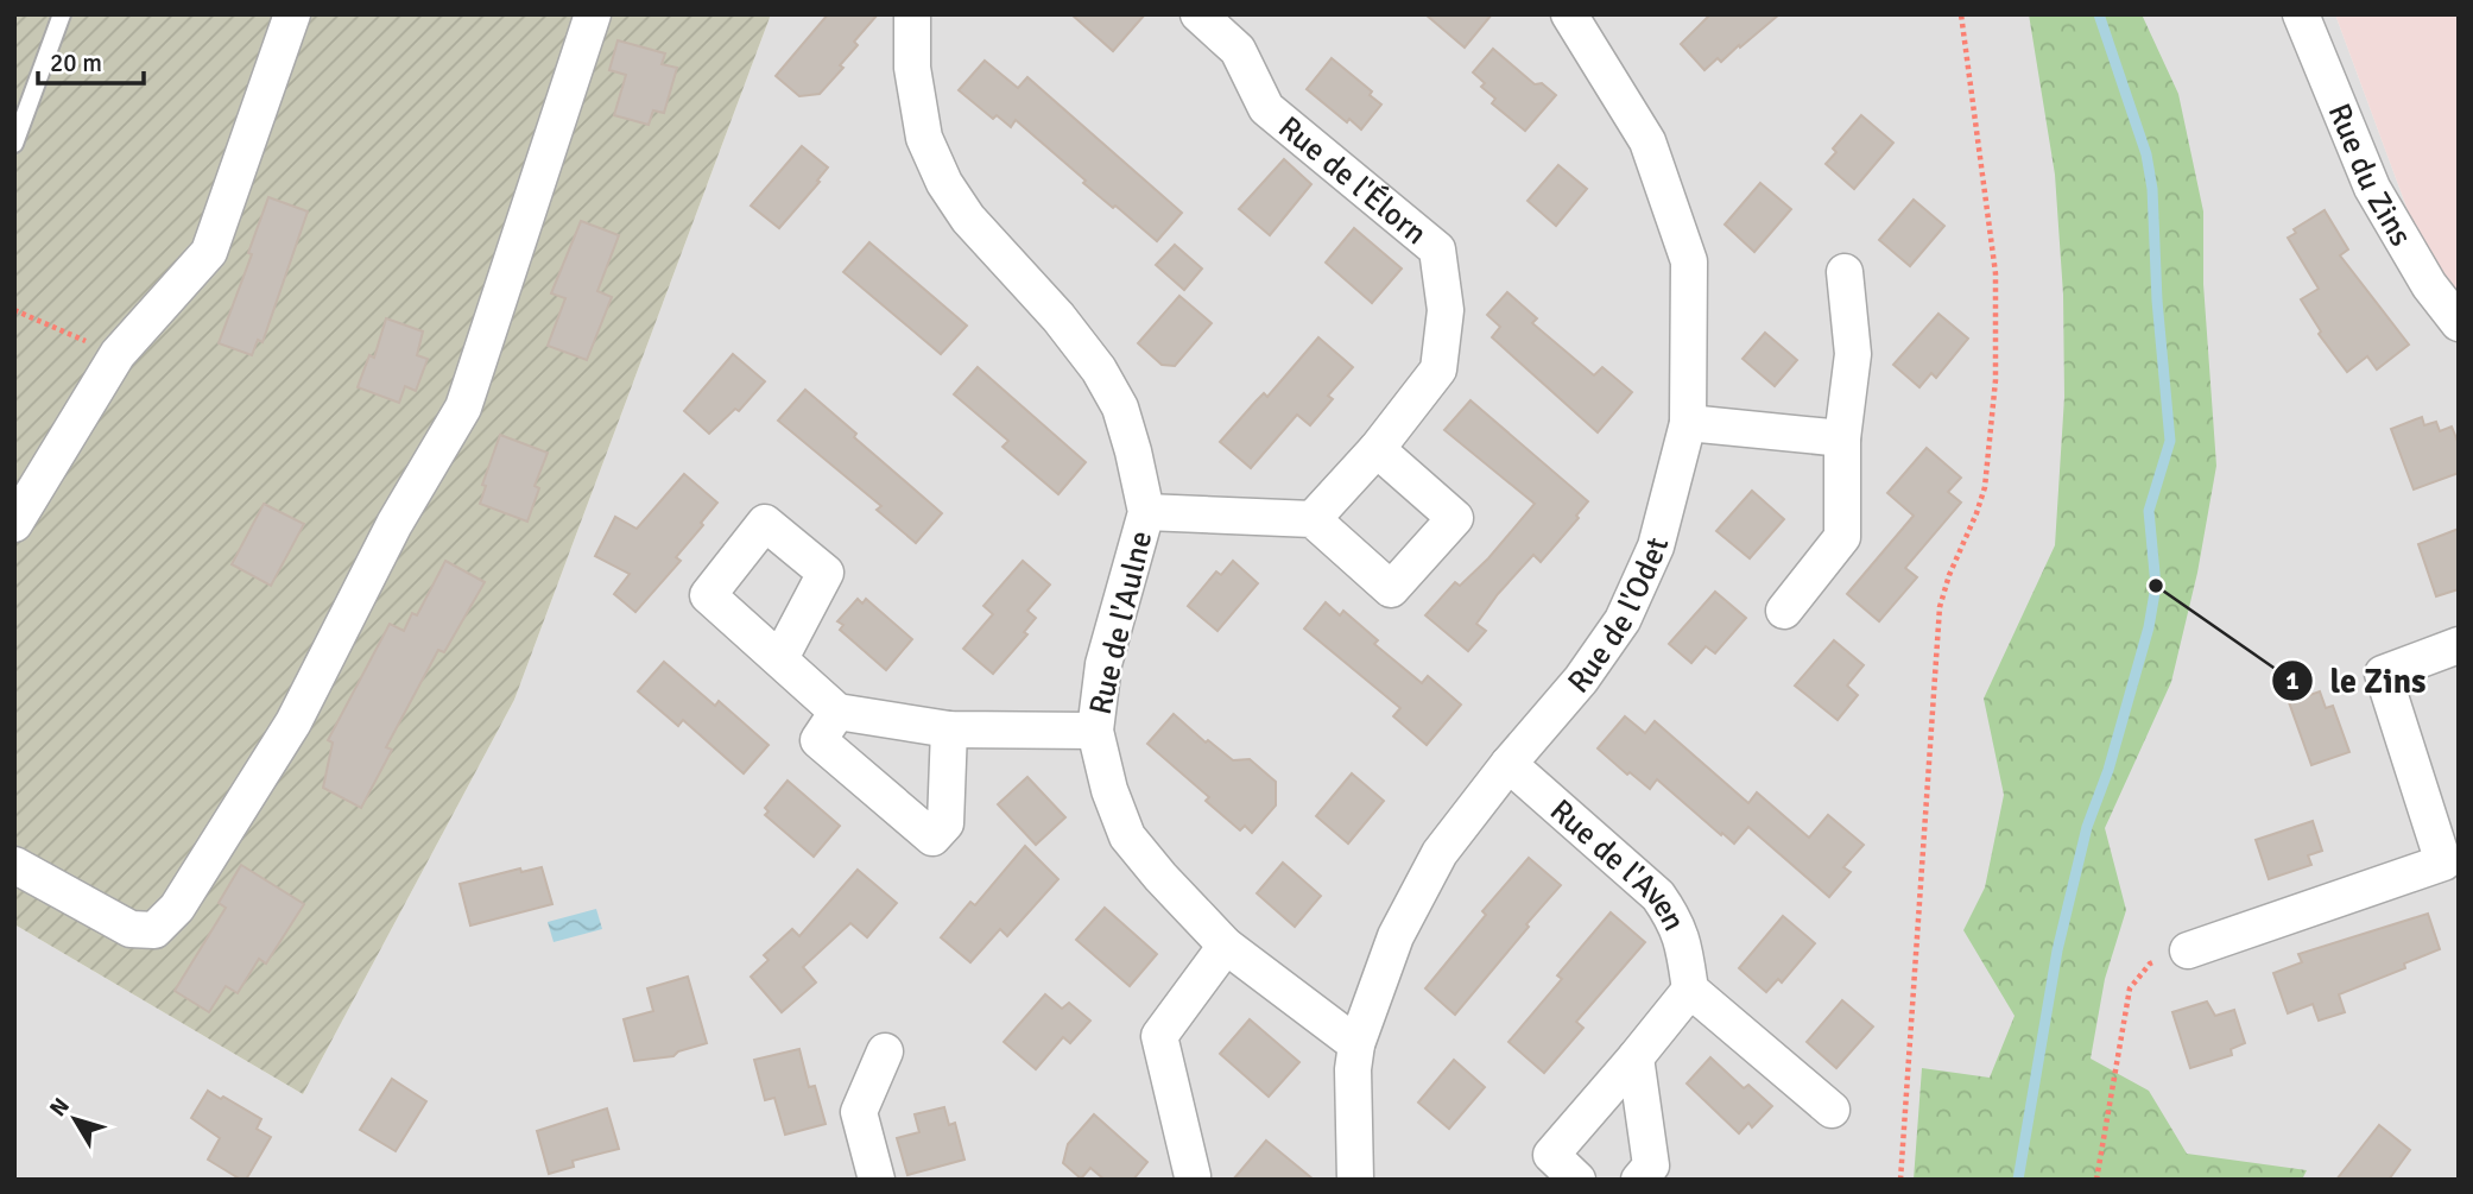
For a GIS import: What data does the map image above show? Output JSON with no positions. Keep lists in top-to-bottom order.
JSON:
{
  "streets": {
    "street": [
      "Rue du Zins",
      "Rue de l'Élorn",
      "Rue de l'Odet",
      "Rue de l'Aulne",
      "Rue de l'Aven"
    ]
  },
  "crossings": [
    ["Rue de l'Odet", "Rue de l'Aulne"],
    ["Rue de l'Odet", "Rue de l'Aven"]
  ],
  "places": ["le Zins"],
  "scale_bar": "20 m",
  "north": "top left"
}
